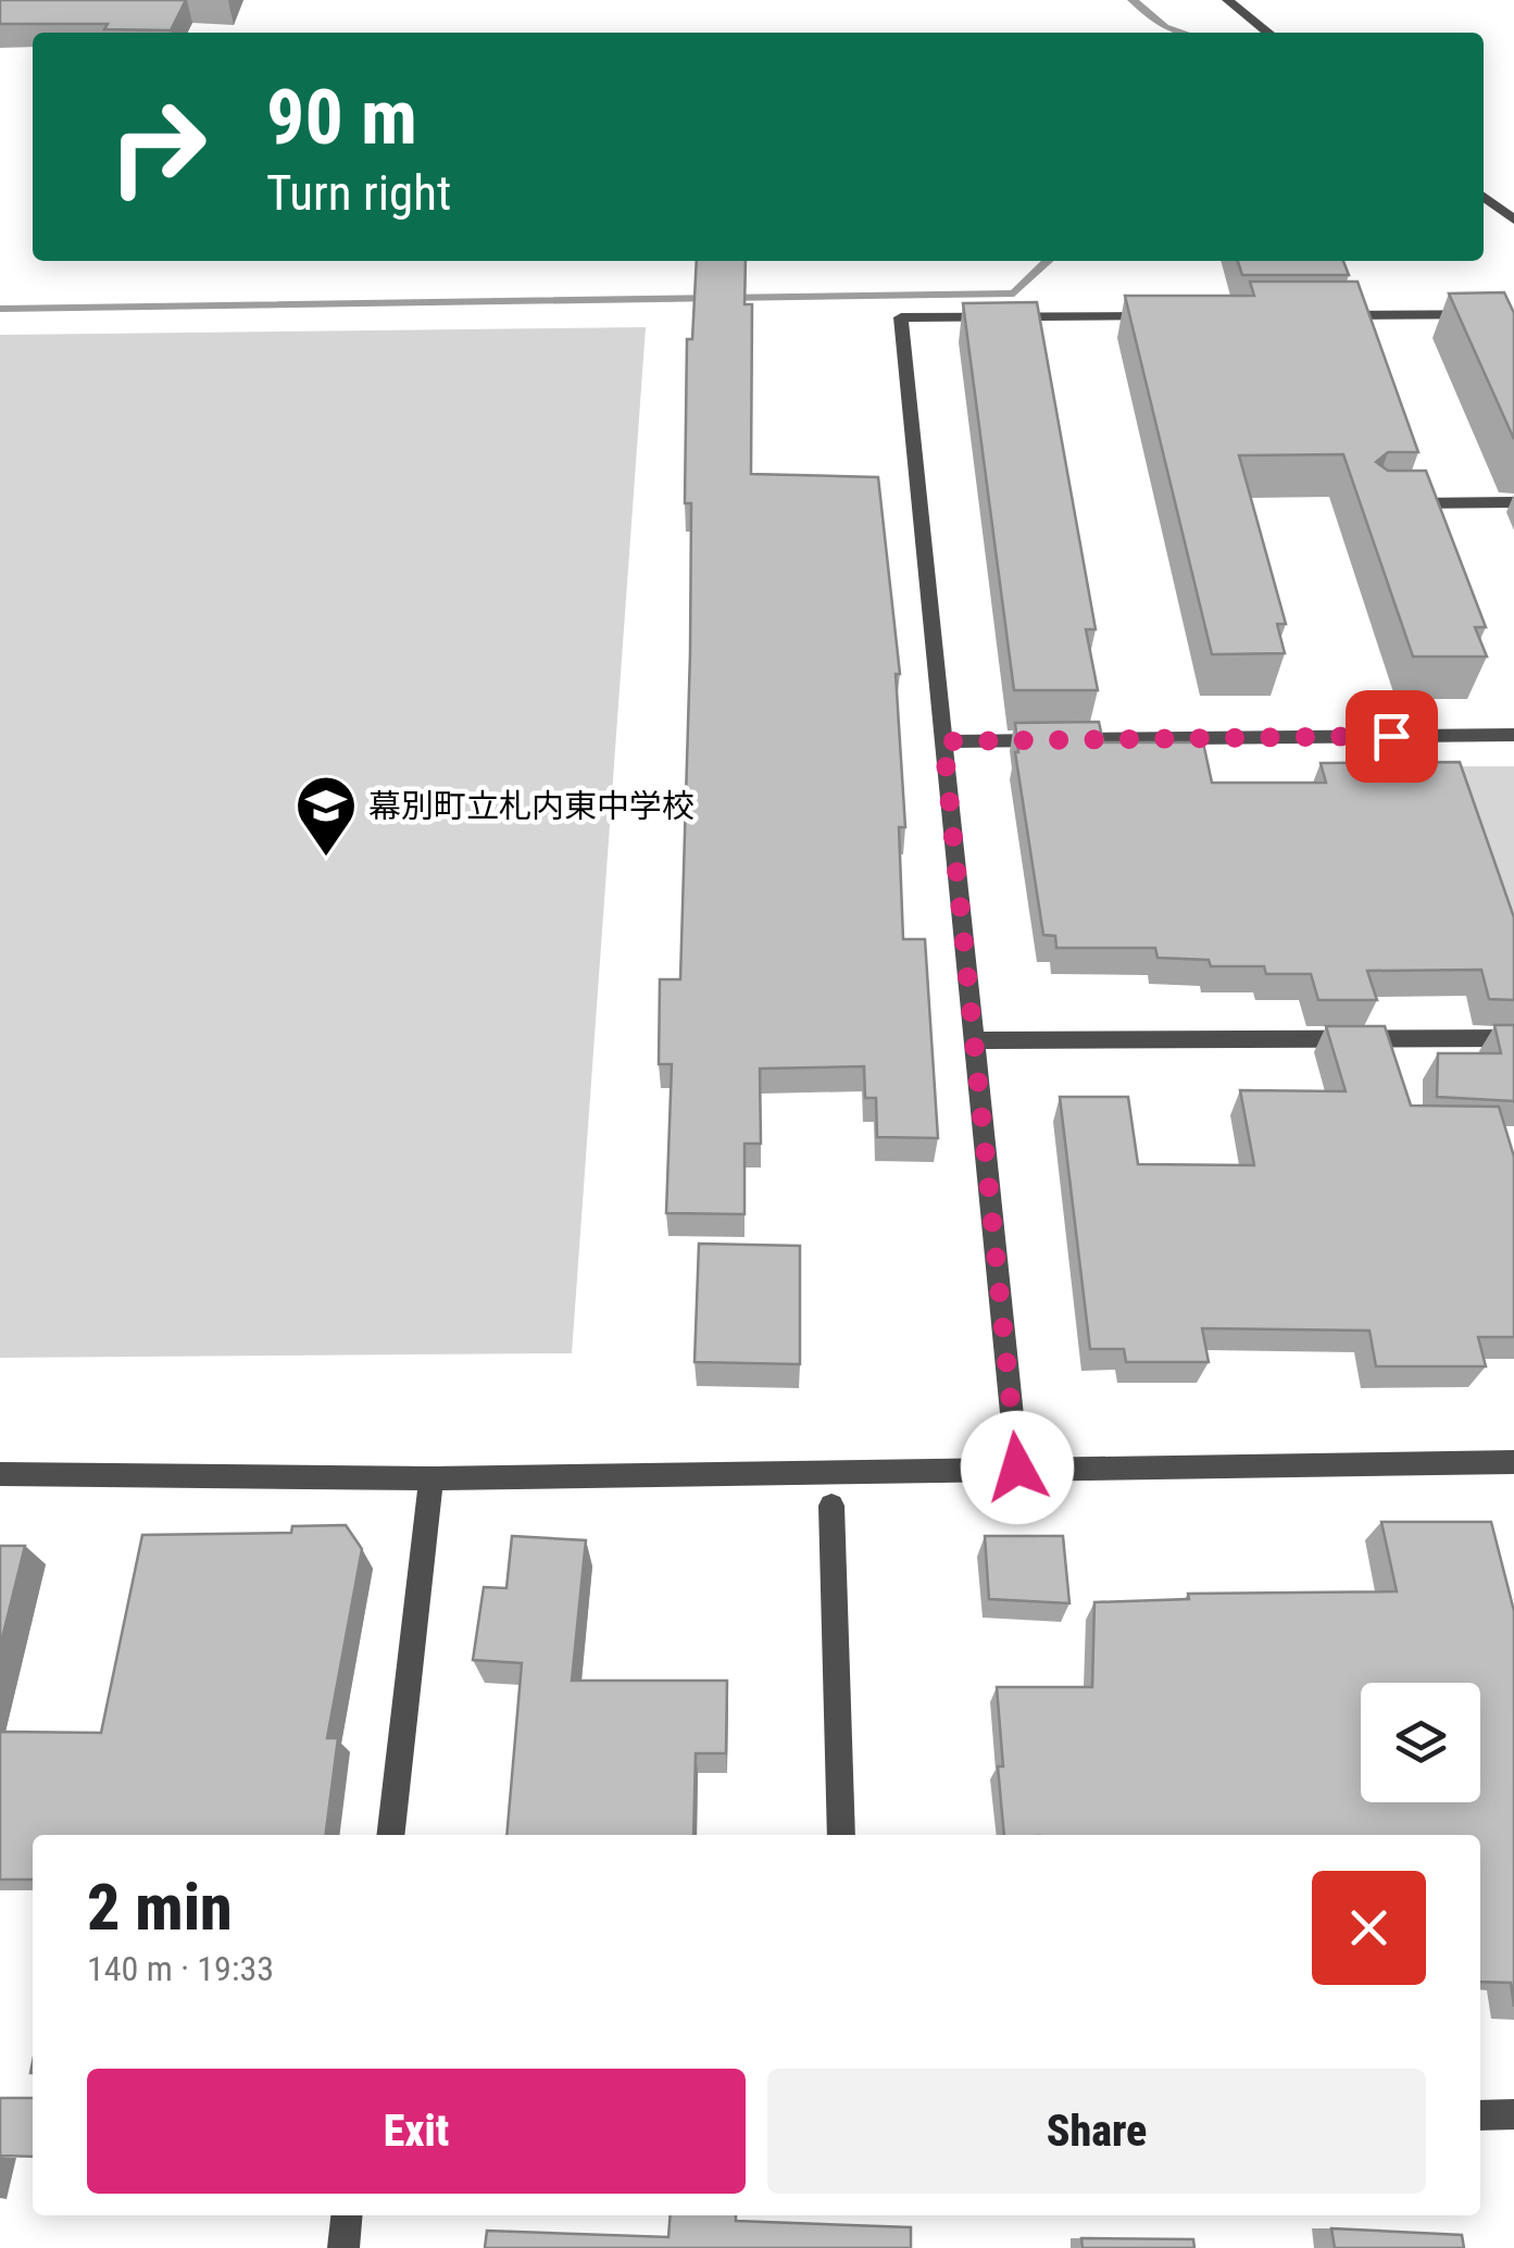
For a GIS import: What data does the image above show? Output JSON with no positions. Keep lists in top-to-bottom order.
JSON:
{
  "places": {
    "school or university": ["幕別町立札内東中学校"]
  },
  "page": {
    "turn": ["90 m", "Turn right"],
    "heading": ["2 min", "140 m · 19:33"],
    "buttons": ["Exit", "Share"]
  }
}
